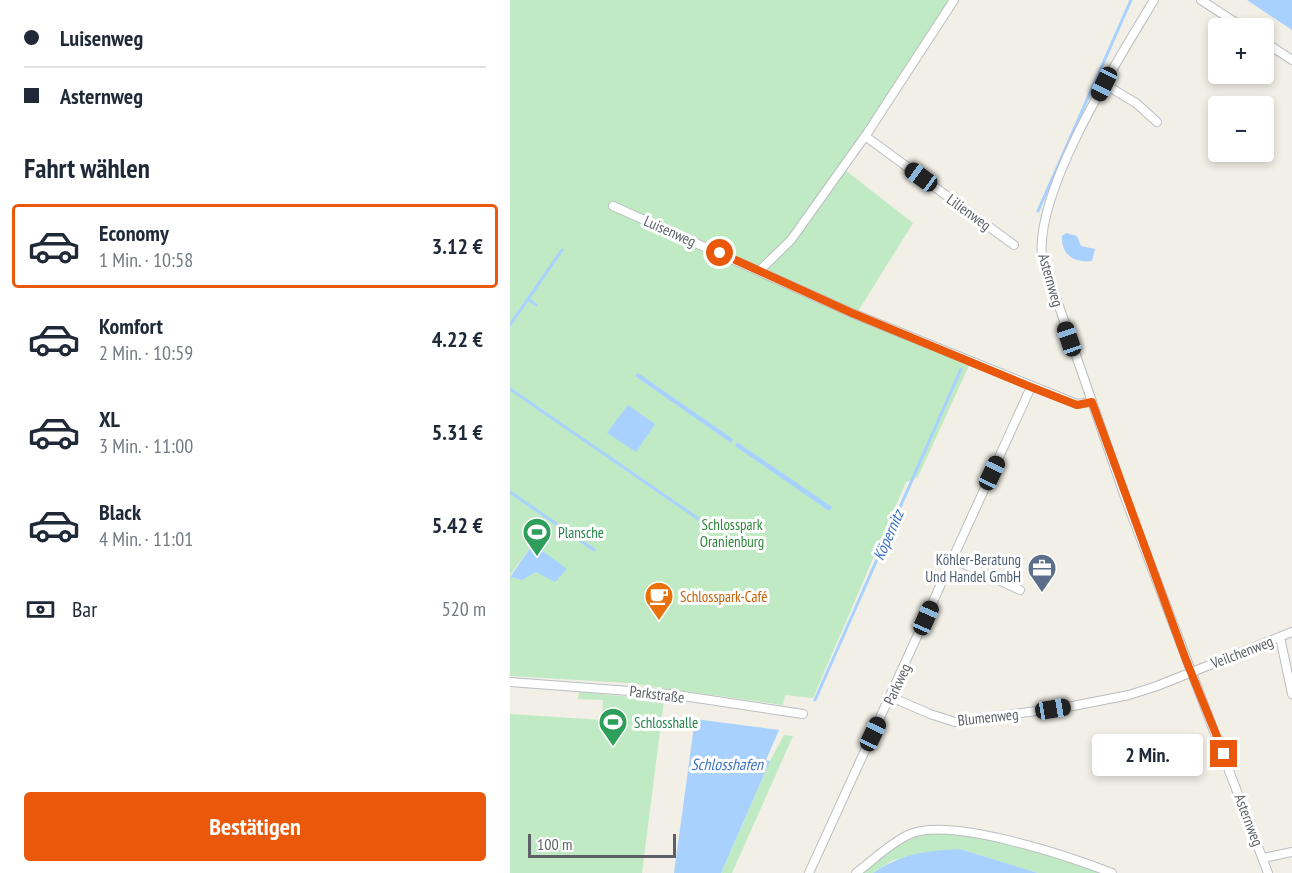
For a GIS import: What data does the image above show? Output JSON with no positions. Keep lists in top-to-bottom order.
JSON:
{
  "streets": {
    "street": [
      "Lilienweg",
      "Luisenweg",
      "Asternweg",
      "Veilchenweg",
      "Parkweg",
      "Parkstraße",
      "Blumenweg"
    ]
  },
  "crossings": [
    ["Luisenweg", "Asternweg"],
    ["Luisenweg", "Parkweg"],
    ["Asternweg", "Veilchenweg"],
    ["Asternweg", "Blumenweg"],
    ["Veilchenweg", "Blumenweg"],
    ["Parkweg", "Blumenweg"]
  ],
  "water": ["Köpernitz", "Schlosshafen"],
  "parks": ["Schlosspark Oranienburg"],
  "places": {
    "sports": ["Plansche", "Schlosshalle"],
    "office": ["Köhler-Beratung Und Handel GmbH"],
    "cafe": ["Schlosspark-Café"]
  },
  "scale_bar": "100 m",
  "page": {
    "banner": ["Luisenweg", "Asternweg"],
    "map_buttons": ["+", "−"],
    "heading": "Fahrt wählen",
    "list": [
      {
        "name": "Economy",
        "note": "1 Min. · 10:58",
        "value": "3.12 €"
      },
      {
        "name": "Komfort",
        "note": "2 Min. · 10:59",
        "value": "4.22 €"
      },
      {
        "name": "XL",
        "note": "3 Min. · 11:00",
        "value": "5.31 €"
      },
      {
        "name": "Black",
        "note": "4 Min. · 11:01",
        "value": "5.42 €"
      }
    ],
    "pay": ["Bar", "520 m"],
    "bubble": "2 Min.",
    "buttons": "Bestätigen",
    "scale": "100 m"
  }
}
